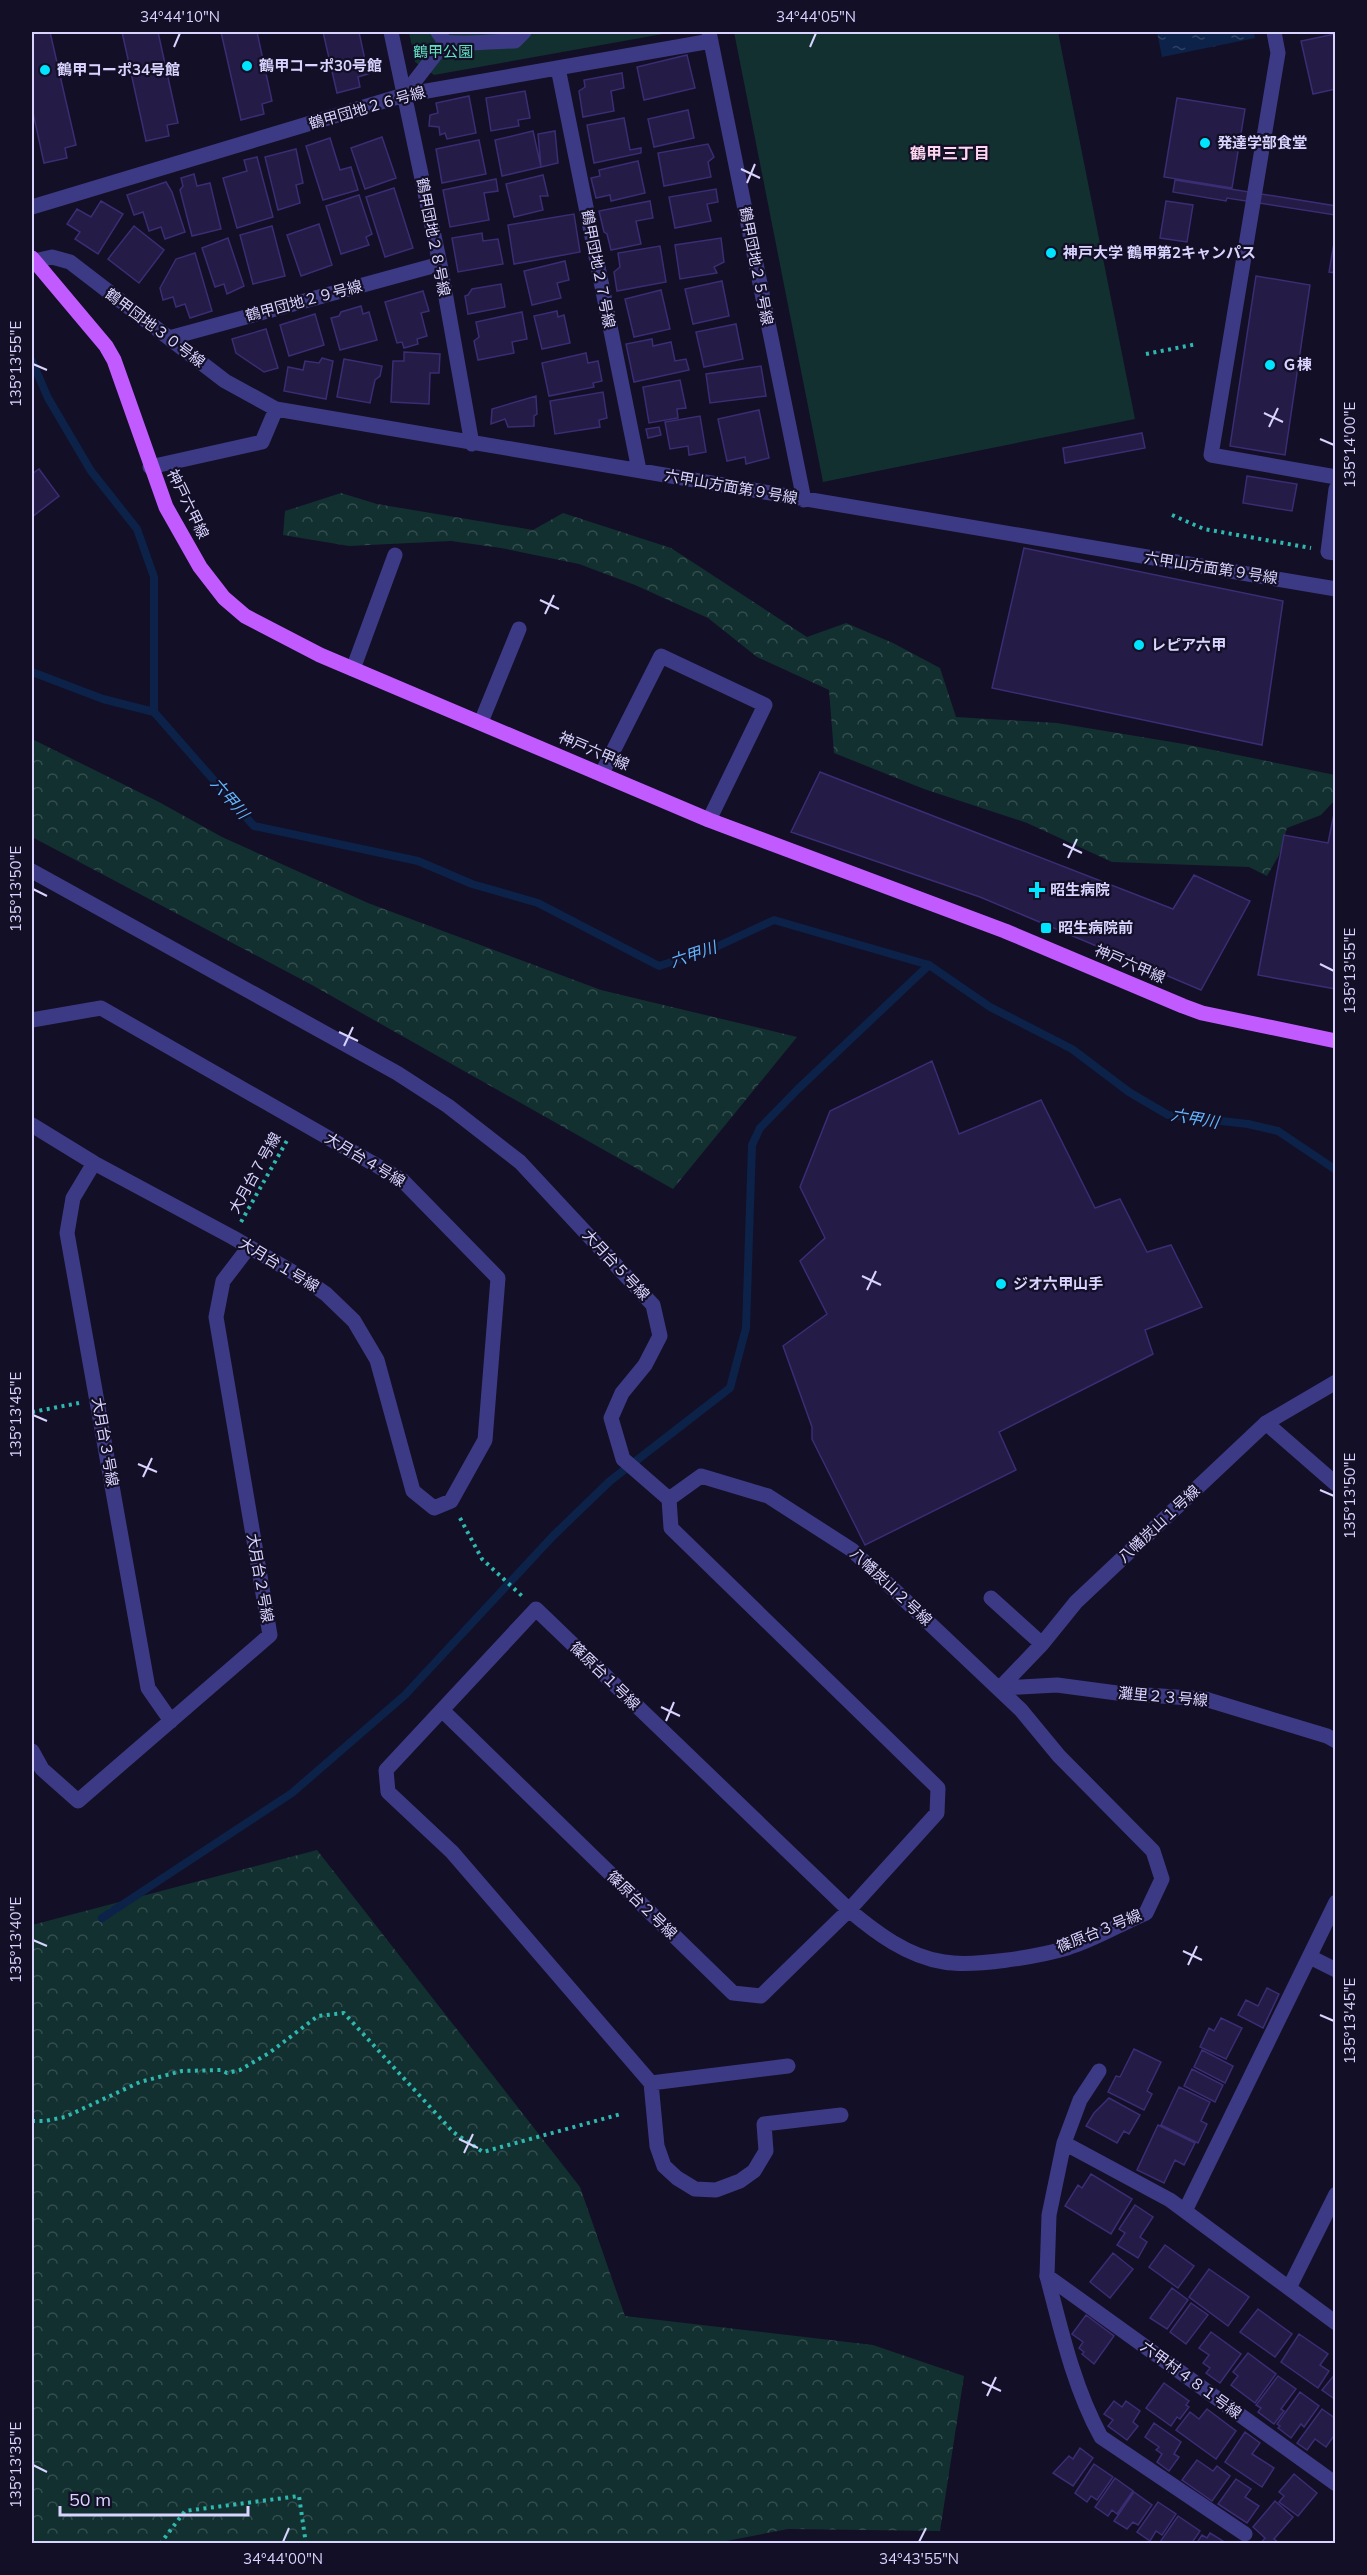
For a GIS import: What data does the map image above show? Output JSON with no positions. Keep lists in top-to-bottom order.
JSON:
{
  "streets": {
    "main road": ["神戸六甲線"],
    "street": [
      "鶴甲団地２６号線",
      "鶴甲団地２８号線",
      "鶴甲団地２５号線",
      "鶴甲団地２７号線",
      "鶴甲団地２９号線",
      "鶴甲団地３０号線",
      "六甲山方面第９号線",
      "大月台４号線",
      "大月台１号線",
      "大月台５号線",
      "大月台３号線",
      "八幡炭山１号線",
      "大月台２号線",
      "八幡炭山２号線",
      "篠原台１号線",
      "灘里２３号線",
      "篠原台２号線",
      "篠原台３号線",
      "六甲村４８１号線"
    ],
    "path": ["大月台７号線"]
  },
  "crossings": [
    ["鶴甲団地２６号線", "鶴甲団地２８号線"],
    ["鶴甲団地２６号線", "鶴甲団地２５号線"],
    ["鶴甲団地２６号線", "鶴甲団地２７号線"],
    ["鶴甲団地２８号線", "鶴甲団地２９号線"],
    ["鶴甲団地２８号線", "六甲山方面第９号線"],
    ["鶴甲団地２５号線", "六甲山方面第９号線"],
    ["鶴甲団地２７号線", "六甲山方面第９号線"],
    ["鶴甲団地２９号線", "鶴甲団地３０号線"],
    ["鶴甲団地３０号線", "六甲山方面第９号線"],
    ["鶴甲団地３０号線", "神戸六甲線"],
    ["大月台４号線", "大月台７号線"],
    ["大月台４号線", "大月台１号線"],
    ["大月台７号線", "大月台１号線"],
    ["大月台１号線", "大月台３号線"],
    ["大月台１号線", "大月台２号線"],
    ["大月台５号線", "八幡炭山２号線"],
    ["大月台３号線", "大月台２号線"],
    ["八幡炭山１号線", "八幡炭山２号線"],
    ["八幡炭山１号線", "灘里２３号線"],
    ["八幡炭山１号線", "篠原台３号線"],
    ["八幡炭山２号線", "灘里２３号線"],
    ["八幡炭山２号線", "篠原台３号線"],
    ["篠原台１号線", "篠原台２号線"],
    ["篠原台１号線", "篠原台３号線"],
    ["灘里２３号線", "篠原台３号線"],
    ["篠原台２号線", "篠原台３号線"]
  ],
  "districts": ["鶴甲三丁目"],
  "water": ["六甲川"],
  "parks": ["鶴甲公園"],
  "places": {
    "other": [
      "鶴甲コーポ30号館",
      "鶴甲コーポ34号館",
      "発達学部食堂",
      "神戸大学 鶴甲第2キャンパス",
      "Ｇ棟",
      "レピア六甲",
      "ジオ六甲山手"
    ],
    "health": ["昭生病院"],
    "transit": ["昭生病院前"]
  },
  "scale_bar": "50 m",
  "coordinates": [
    "34°44'10\"N",
    "34°44'05\"N",
    "135°13'55\"E",
    "135°14'00\"E",
    "135°13'50\"E",
    "135°13'45\"E",
    "135°13'40\"E",
    "135°13'35\"E",
    "34°44'00\"N",
    "34°43'55\"N"
  ]
}
